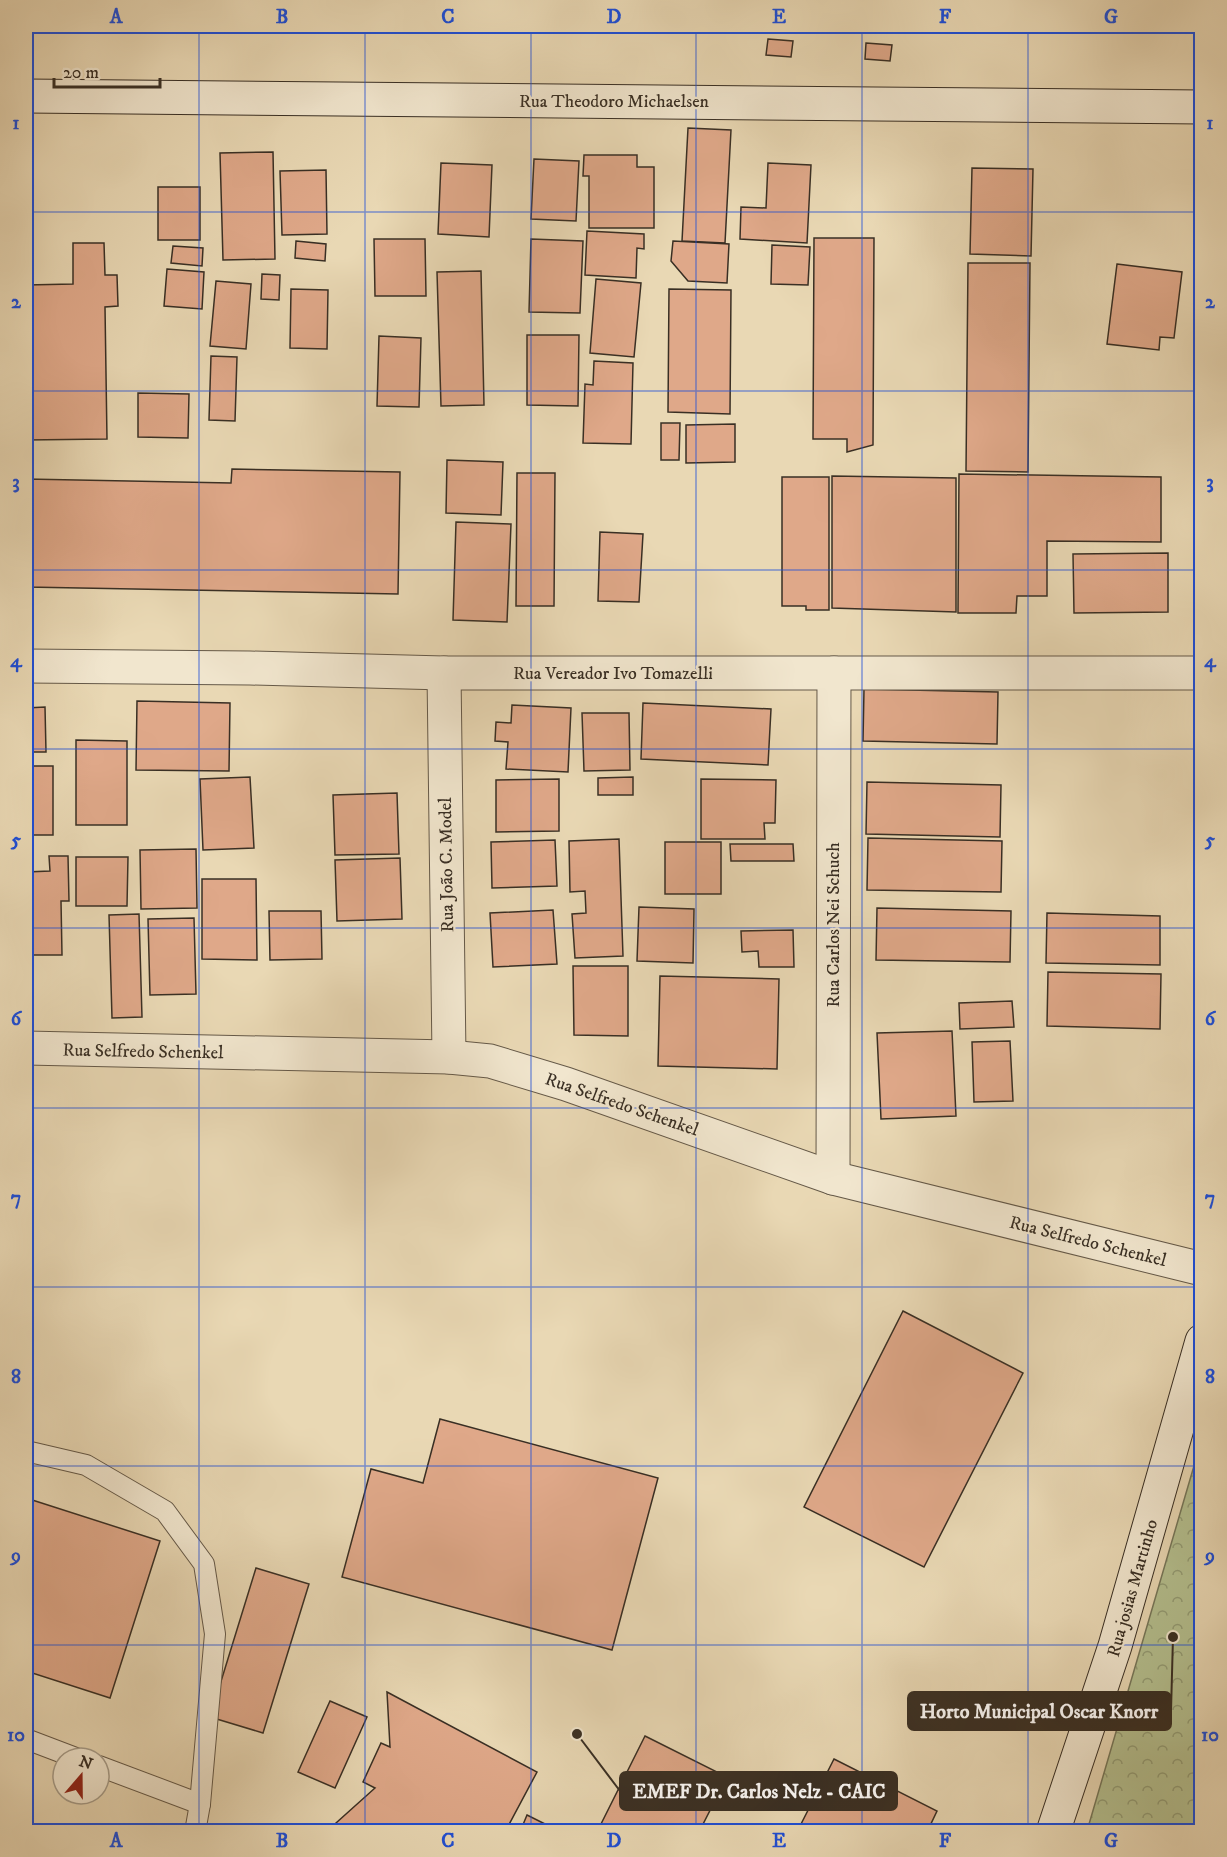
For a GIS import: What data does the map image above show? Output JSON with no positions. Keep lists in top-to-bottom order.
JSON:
{
  "streets": {
    "street": [
      "Rua Theodoro Michaelsen",
      "Rua Vereador Ivo Tomazelli",
      "Rua João C. Model",
      "Rua Carlos Nei Schuch",
      "Rua Selfredo Schenkel",
      "Rua josias Martinho"
    ]
  },
  "crossings": [
    ["Rua Vereador Ivo Tomazelli", "Rua João C. Model"],
    ["Rua Vereador Ivo Tomazelli", "Rua Carlos Nei Schuch"],
    ["Rua João C. Model", "Rua Selfredo Schenkel"],
    ["Rua Carlos Nei Schuch", "Rua Selfredo Schenkel"]
  ],
  "places": ["Horto Municipal Oscar Knorr", "EMEF Dr. Carlos Nelz - CAIC"],
  "scale_bar": "20 m",
  "north": "top",
  "grid": {
    "columns": [
      "A",
      "B",
      "C",
      "D",
      "E",
      "F",
      "G"
    ],
    "rows": [
      "1",
      "2",
      "3",
      "4",
      "5",
      "6",
      "7",
      "8",
      "9",
      "10"
    ]
  }
}
